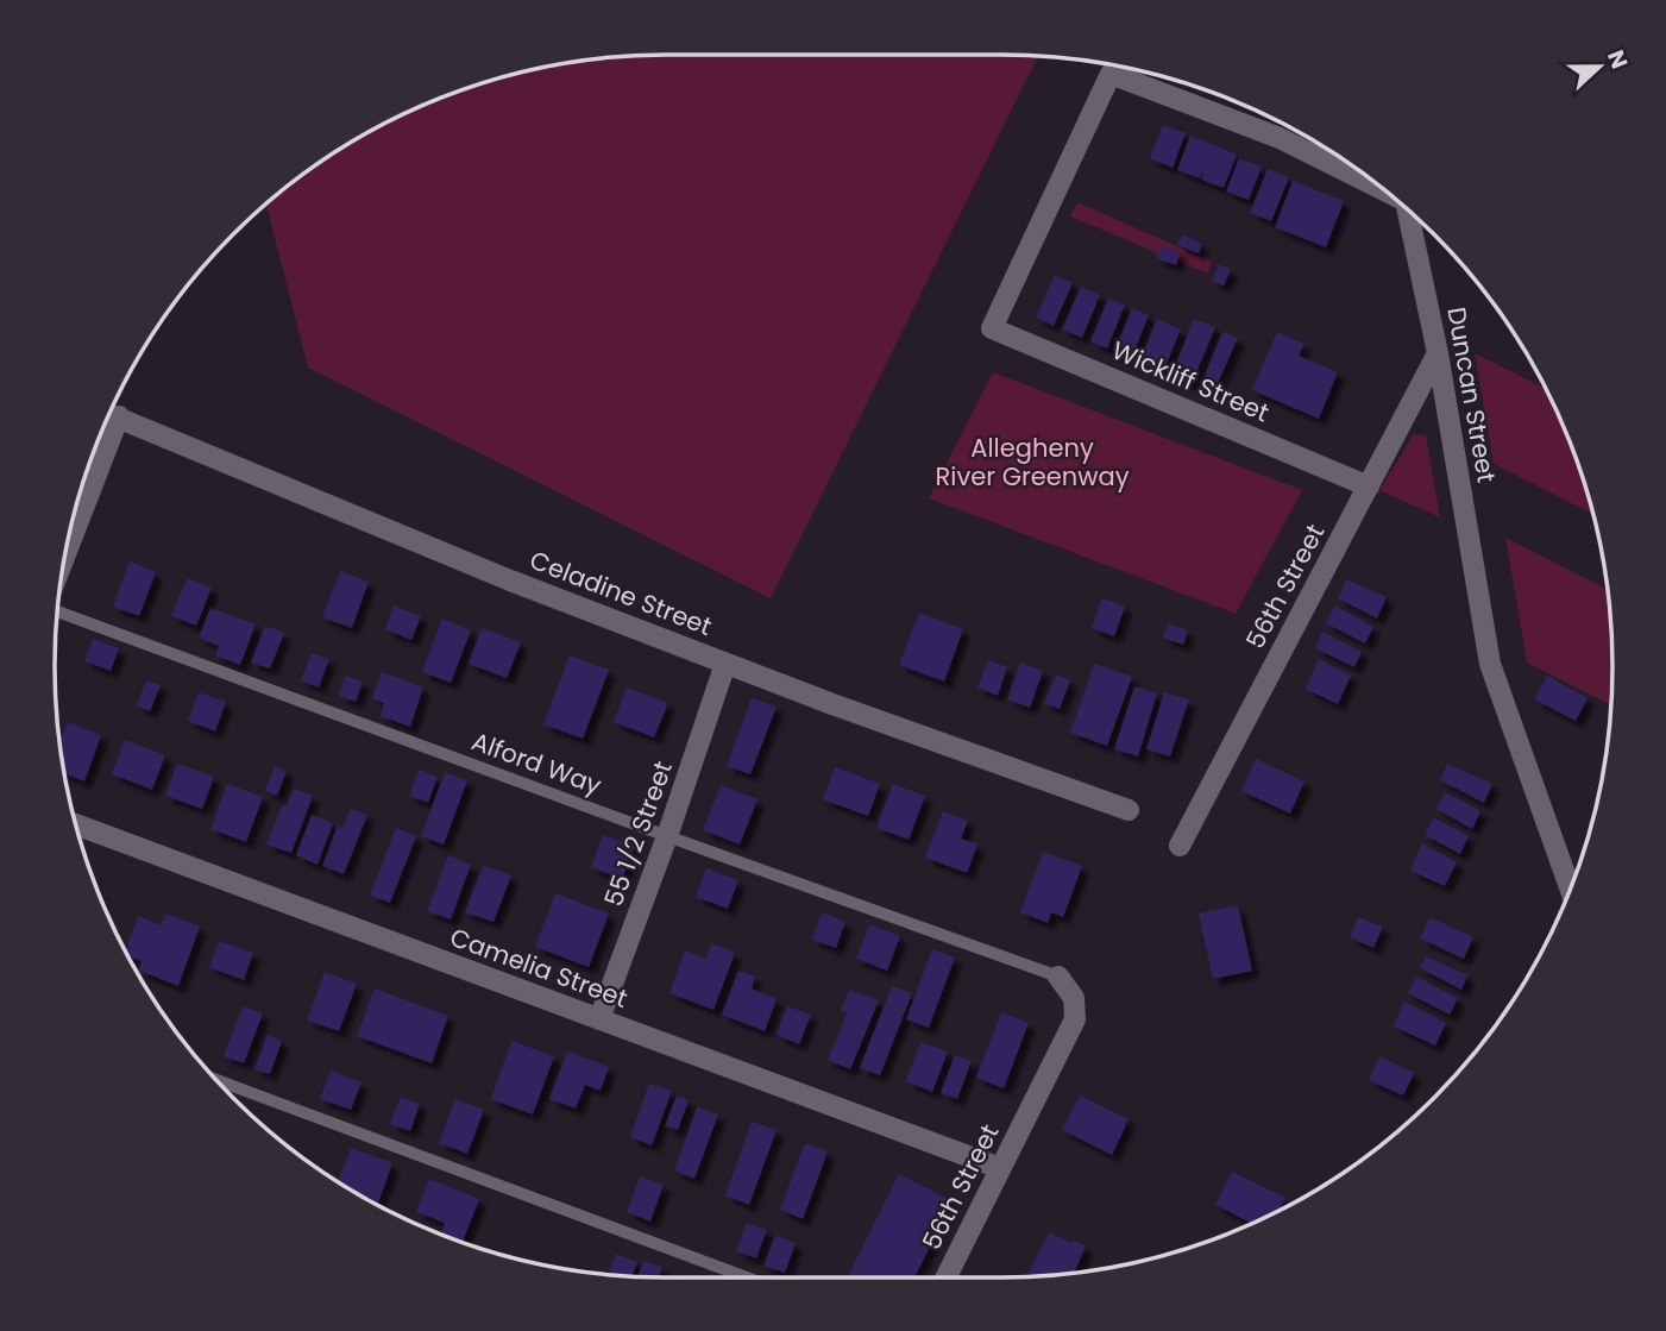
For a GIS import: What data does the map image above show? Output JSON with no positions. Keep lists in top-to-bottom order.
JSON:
{
  "streets": {
    "street": [
      "Wickliff Street",
      "Duncan Street",
      "56th Street",
      "Celadine Street",
      "55 1/2 Street",
      "Camelia Street"
    ],
    "lane": ["Alford Way"]
  },
  "crossings": [
    ["Wickliff Street", "Duncan Street"],
    ["Wickliff Street", "56th Street"],
    ["Duncan Street", "56th Street"],
    ["56th Street", "Alford Way"],
    ["56th Street", "Camelia Street"],
    ["Celadine Street", "55 1/2 Street"],
    ["Alford Way", "55 1/2 Street"],
    ["55 1/2 Street", "Camelia Street"]
  ],
  "parks": ["Allegheny River Greenway"],
  "north": "right"
}
